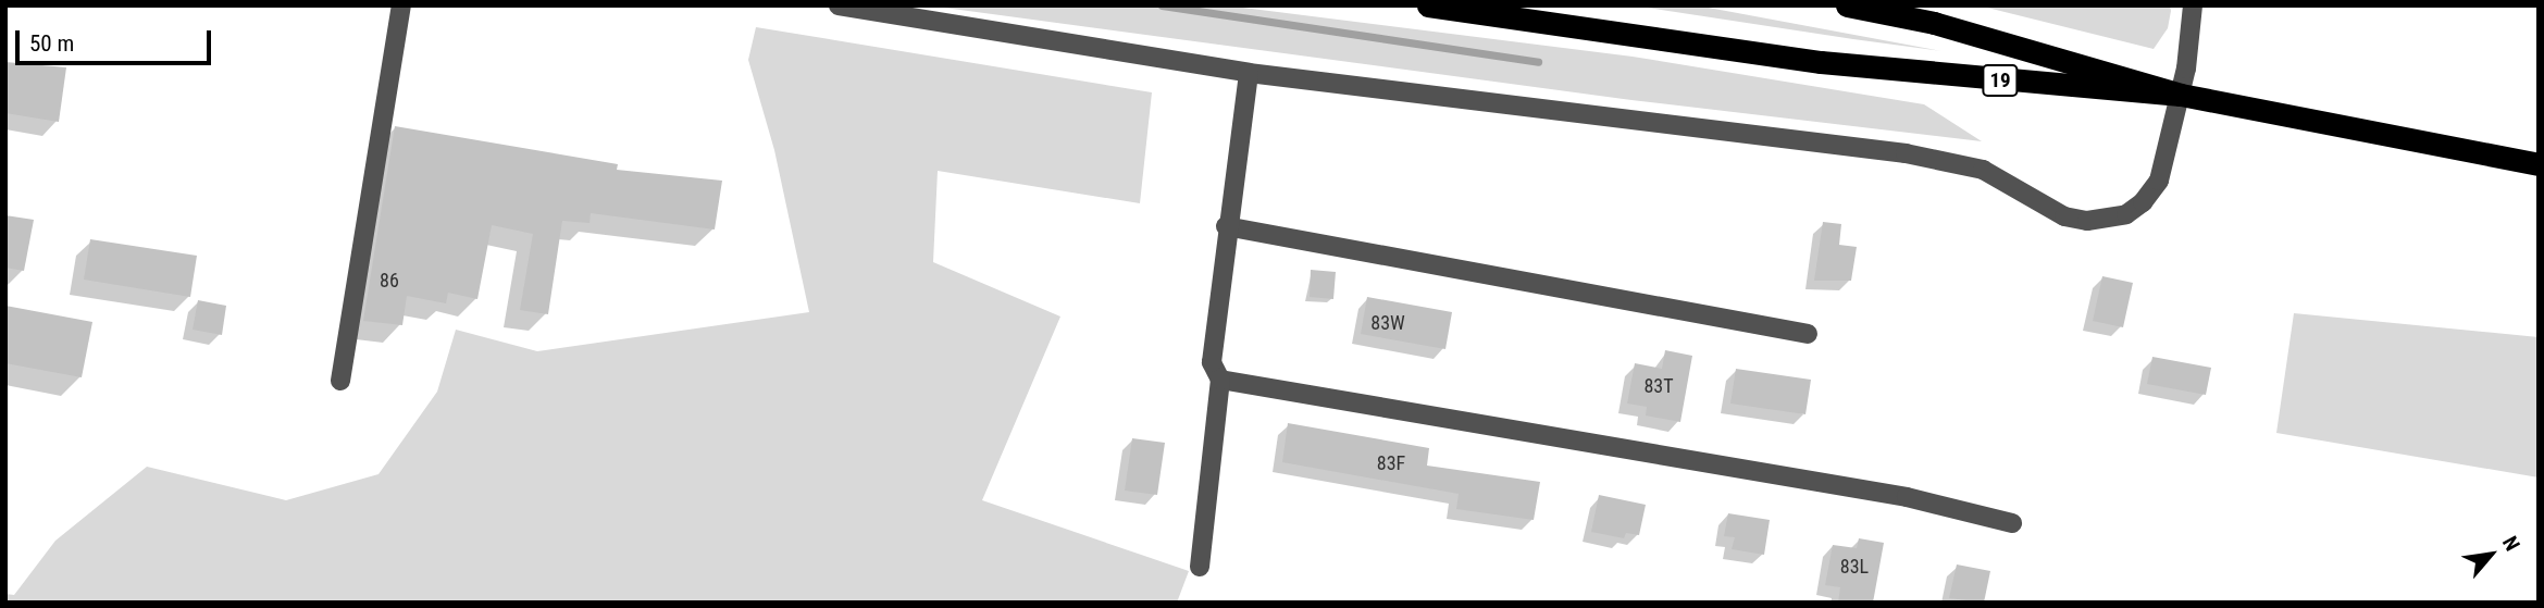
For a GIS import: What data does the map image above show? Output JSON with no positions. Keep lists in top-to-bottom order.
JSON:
{
  "streets": {
    "highway": ["19"]
  },
  "house_numbers": [
    "86",
    "83W",
    "83T",
    "83F",
    "83L"
  ],
  "scale_bar": "50 m",
  "north": "top right"
}
